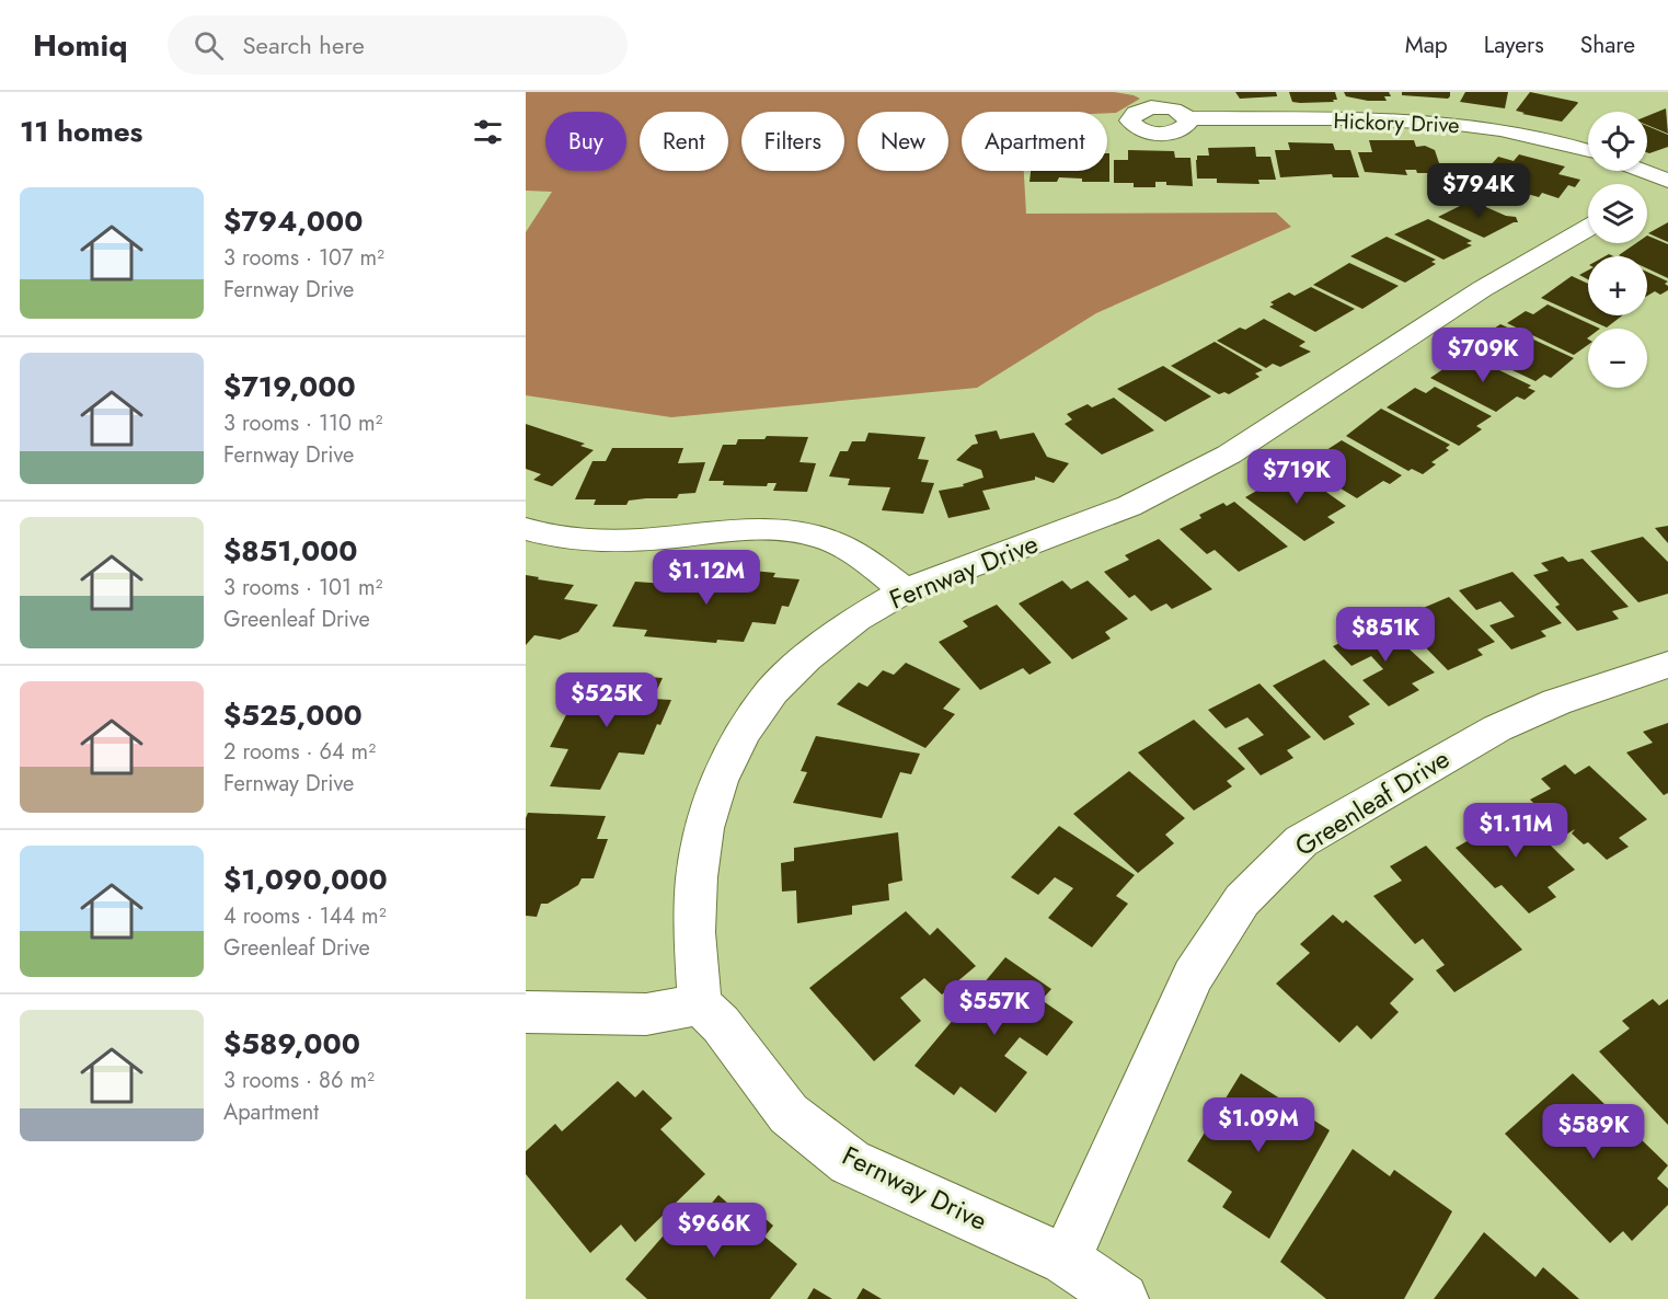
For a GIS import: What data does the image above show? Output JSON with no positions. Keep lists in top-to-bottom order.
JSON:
{
  "streets": {
    "street": ["Hickory Drive", "Fernway Drive", "Greenleaf Drive"]
  },
  "crossings": [
    ["Fernway Drive", "Greenleaf Drive"]
  ],
  "page": {
    "header": "Homiq",
    "search": "Search here",
    "nav": ["Map", "Layers", "Share"],
    "heading": "11 homes",
    "map_buttons": ["+", "−"],
    "chip": [
      "Buy",
      "Rent",
      "Filters",
      "New",
      "Apartment"
    ],
    "price": [
      "$794K",
      "$709K",
      "$719K",
      "$1.12M",
      "$851K",
      "$525K",
      "$1.11M",
      "$557K",
      "$1.09M",
      "$589K",
      "$966K"
    ],
    "list": [
      {
        "name": "$794,000",
        "note": "3 rooms · 107 m² · Fernway Drive"
      },
      {
        "name": "$719,000",
        "note": "3 rooms · 110 m² · Fernway Drive"
      },
      {
        "name": "$851,000",
        "note": "3 rooms · 101 m² · Greenleaf Drive"
      },
      {
        "name": "$525,000",
        "note": "2 rooms · 64 m² · Fernway Drive"
      },
      {
        "name": "$1,090,000",
        "note": "4 rooms · 144 m² · Greenleaf Drive"
      },
      {
        "name": "$589,000",
        "note": "3 rooms · 86 m² · Apartment"
      }
    ]
  }
}
